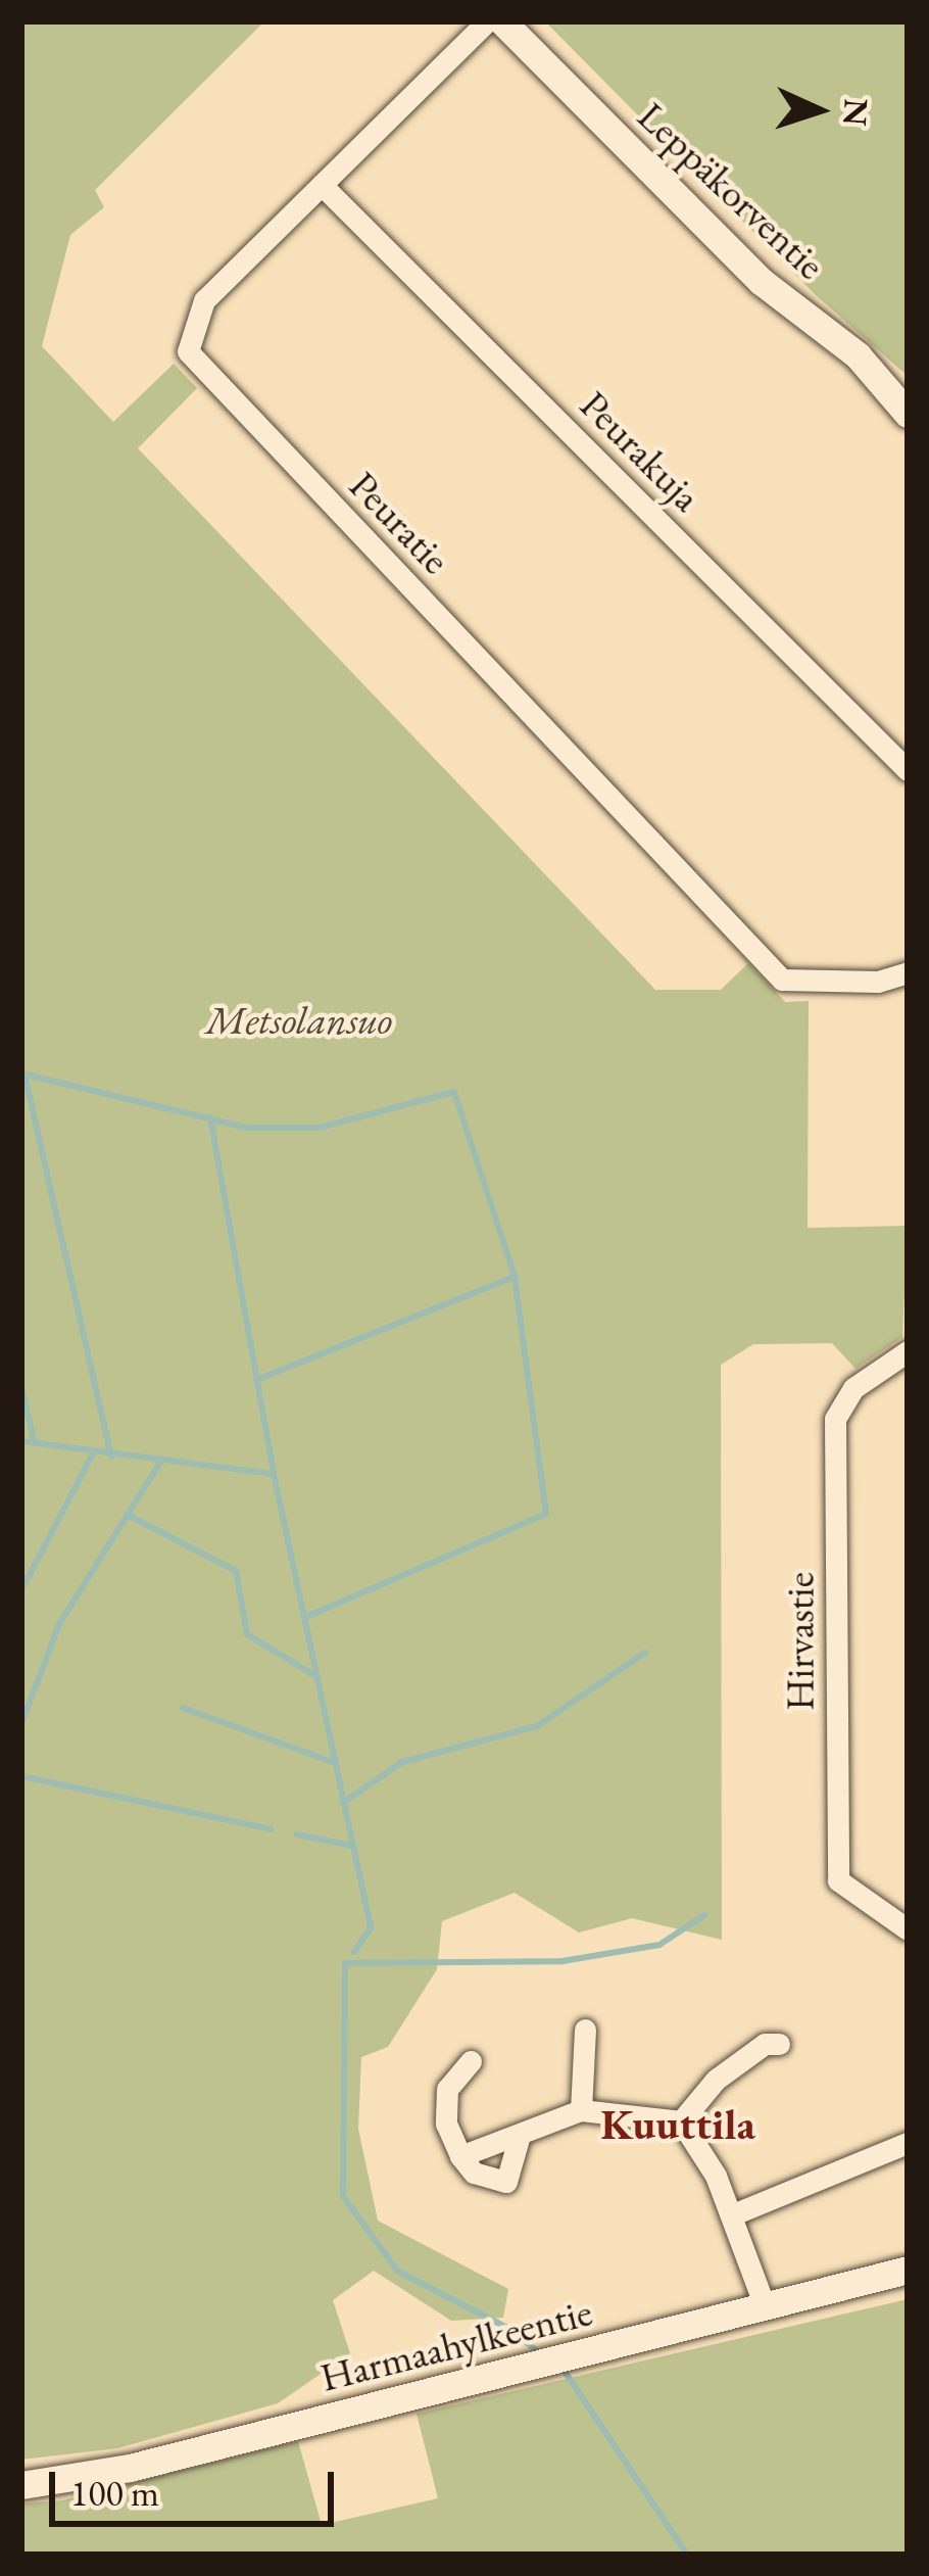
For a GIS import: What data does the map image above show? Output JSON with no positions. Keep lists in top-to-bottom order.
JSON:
{
  "streets": {
    "street": [
      "Leppäkorventie",
      "Peurakuja",
      "Peuratie",
      "Hirvastie",
      "Harmaahylkeentie"
    ]
  },
  "crossings": [
    ["Peurakuja", "Peuratie"]
  ],
  "districts": ["Kuuttila"],
  "parks": ["Metsolansuo"],
  "scale_bar": "100 m",
  "north": "right"
}
